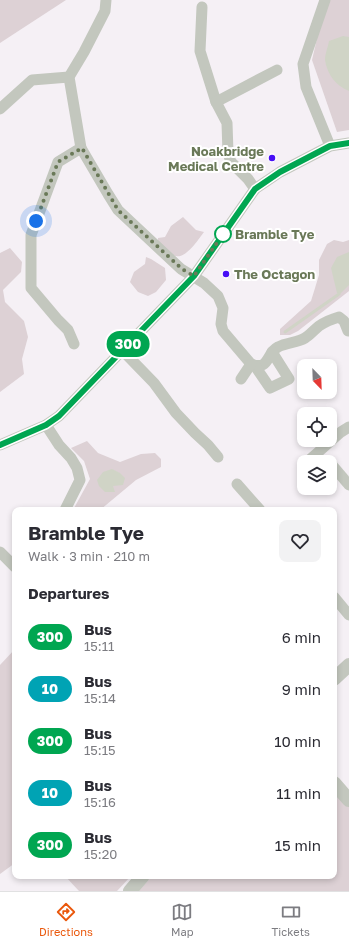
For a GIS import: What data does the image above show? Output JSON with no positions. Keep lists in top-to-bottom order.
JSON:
{
  "places": ["Noakbridge Medical Centre", "Bramble Tye", "The Octagon"],
  "lines": ["bus line 300"],
  "north": "bottom right",
  "page": {
    "on_map": "300",
    "heading": [
      ["Bramble Tye", "Walk · 3 min · 210 m"],
      "Departures"
    ],
    "list": [
      {
        "mark": "300",
        "name": "Bus",
        "note": "15:11",
        "value": "6 min"
      },
      {
        "mark": "10",
        "name": "Bus",
        "note": "15:14",
        "value": "9 min"
      },
      {
        "mark": "300",
        "name": "Bus",
        "note": "15:15",
        "value": "10 min"
      },
      {
        "mark": "10",
        "name": "Bus",
        "note": "15:16",
        "value": "11 min"
      },
      {
        "mark": "300",
        "name": "Bus",
        "note": "15:20",
        "value": "15 min"
      }
    ],
    "tabs": ["Directions", "Map", "Tickets"]
  }
}
